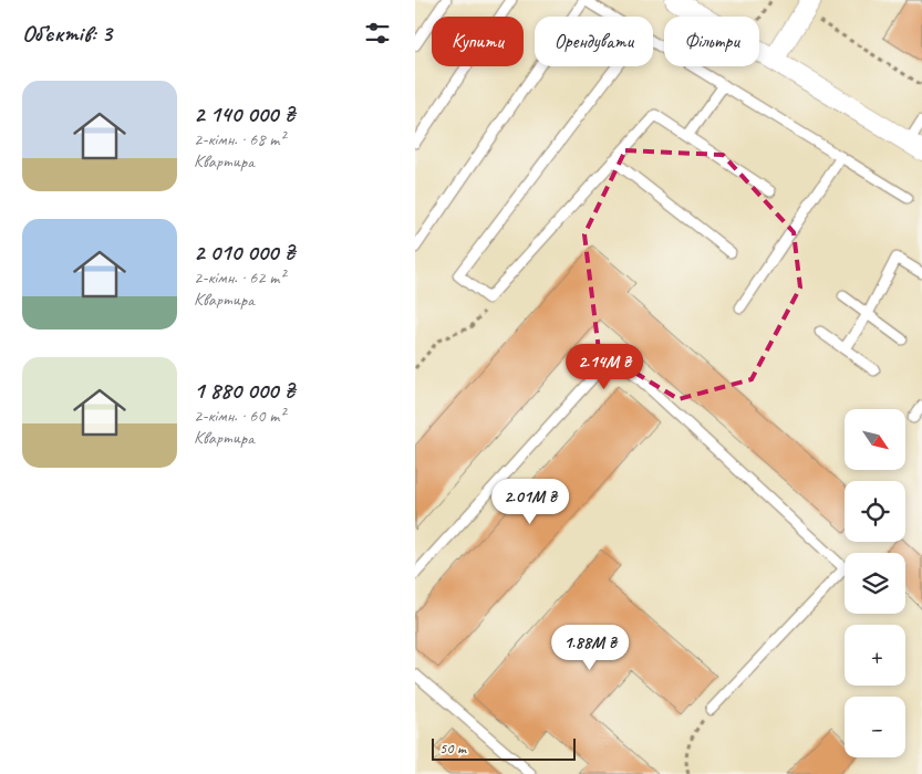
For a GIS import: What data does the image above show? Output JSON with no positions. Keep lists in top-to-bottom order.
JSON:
{
  "scale_bar": "50 m",
  "north": "bottom right",
  "page": {
    "heading": "Об’єктів: 3",
    "chip": ["Купити", "Орендувати", "Фільтри"],
    "list": [
      {
        "name": "2 140 000 ₴",
        "note": "2-кімн. · 68 m² · Квартира"
      },
      {
        "name": "2 010 000 ₴",
        "note": "2-кімн. · 62 m² · Квартира"
      },
      {
        "name": "1 880 000 ₴",
        "note": "2-кімн. · 60 m² · Квартира"
      }
    ],
    "price": ["2.14M ₴", "2.01M ₴", "1.88M ₴"],
    "map_buttons": ["+", "−"],
    "scale": "50 m"
  }
}
